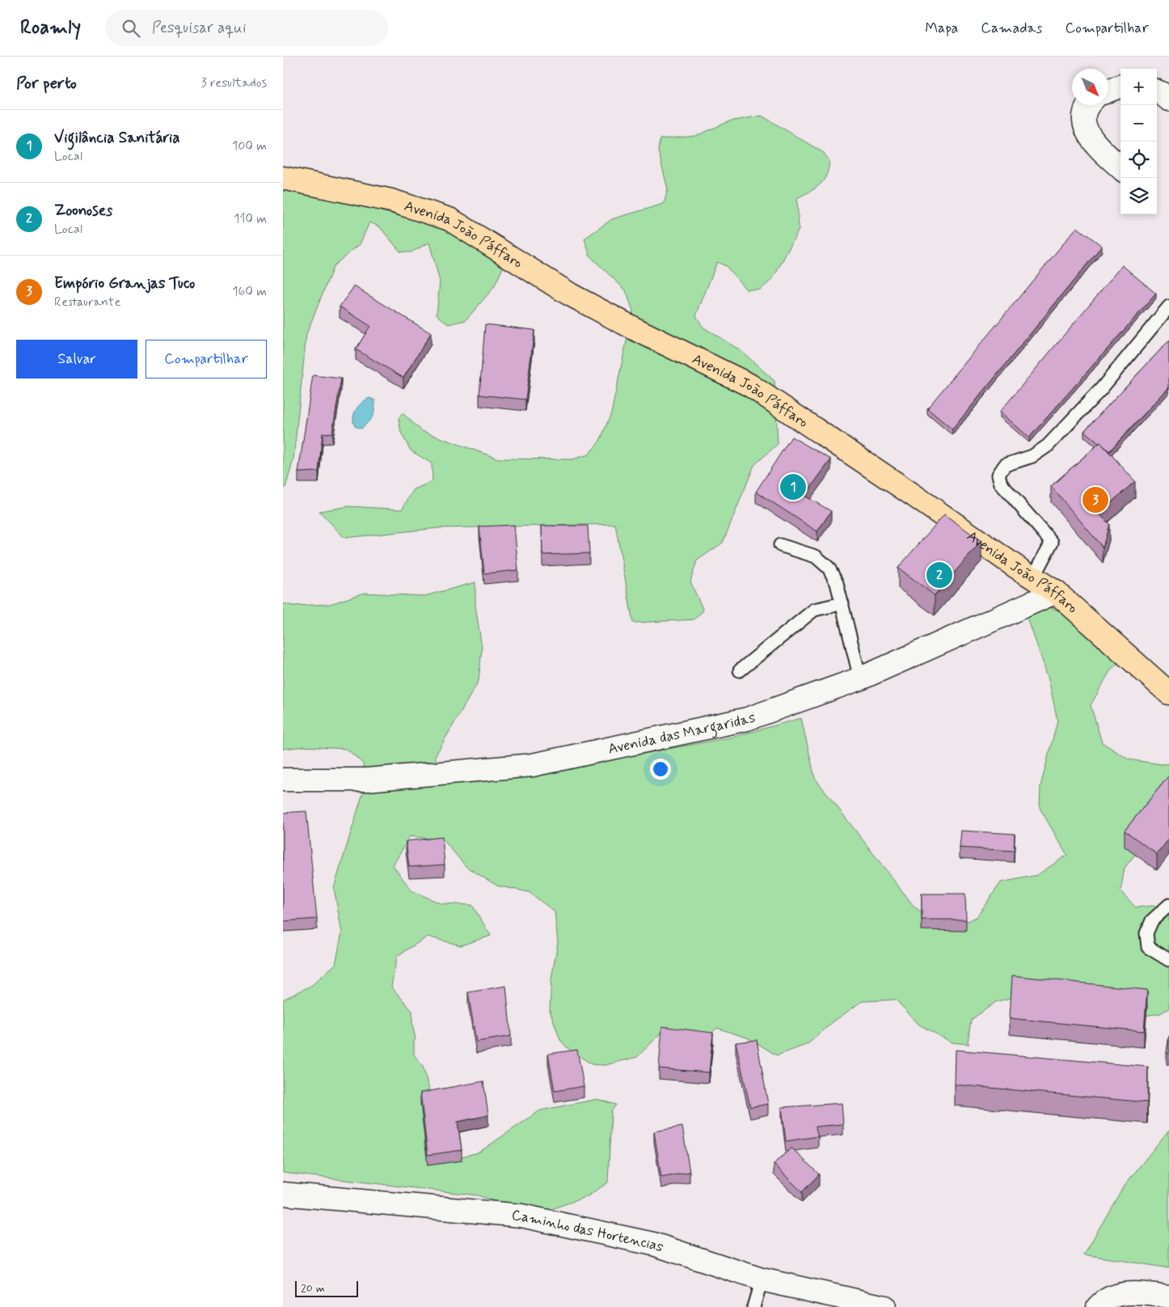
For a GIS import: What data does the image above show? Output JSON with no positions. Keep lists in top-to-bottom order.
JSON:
{
  "streets": {
    "main road": ["Avenida João Páffaro"],
    "street": ["Avenida das Margaridas", "Caminho das Hortencias"]
  },
  "crossings": [
    ["Avenida João Páffaro", "Avenida das Margaridas"]
  ],
  "scale_bar": "20 m",
  "north": "bottom right",
  "page": {
    "header": "Roamly",
    "search": "Pesquisar aqui",
    "nav": ["Mapa", "Camadas", "Compartilhar"],
    "heading": ["Por perto", "3 resultados"],
    "map_buttons": ["+", "−"],
    "list": [
      {
        "mark": "1",
        "name": "Vigilância Sanitária",
        "note": "Local",
        "value": "100 m"
      },
      {
        "mark": "2",
        "name": "Zoonoses",
        "note": "Local",
        "value": "110 m"
      },
      {
        "mark": "3",
        "name": "Empório Granjas Tuco",
        "note": "Restaurante",
        "value": "160 m"
      }
    ],
    "buttons": ["Salvar", "Compartilhar"],
    "pins": ["1", "3", "2"],
    "scale": "20 m"
  }
}
